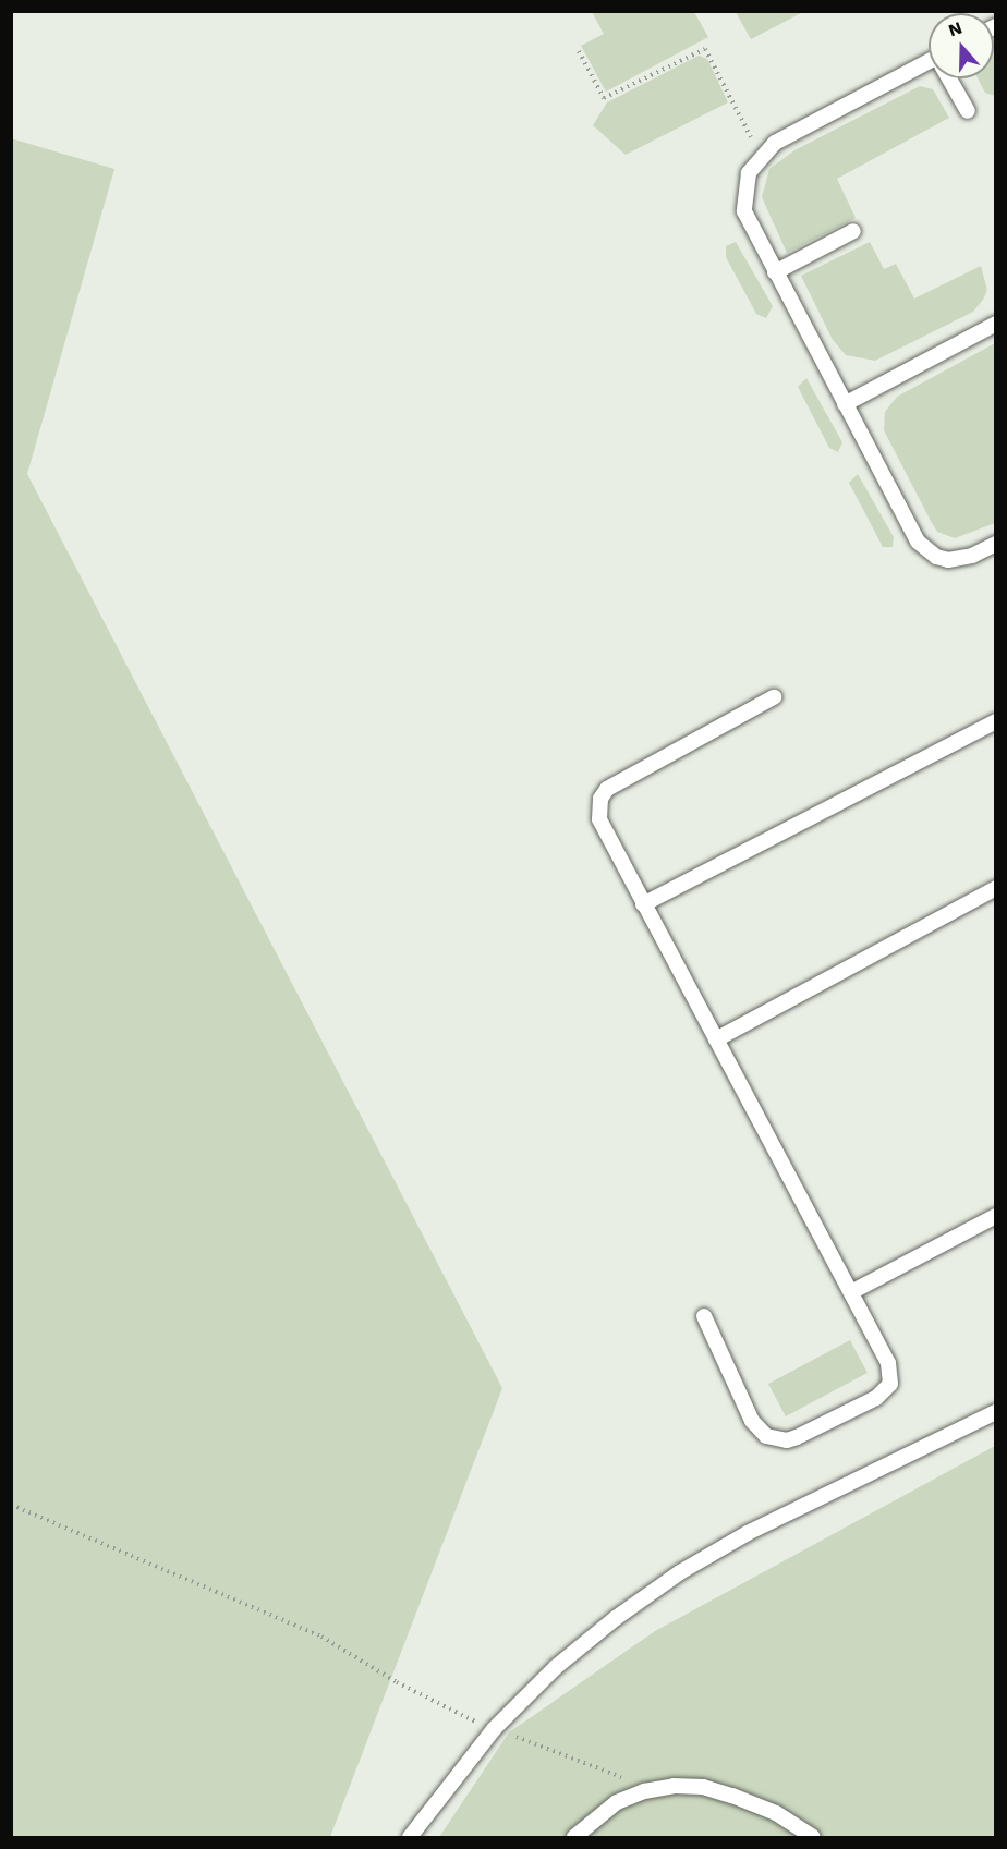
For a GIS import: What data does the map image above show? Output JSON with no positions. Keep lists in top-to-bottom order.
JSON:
{
  "north": "top"
}
